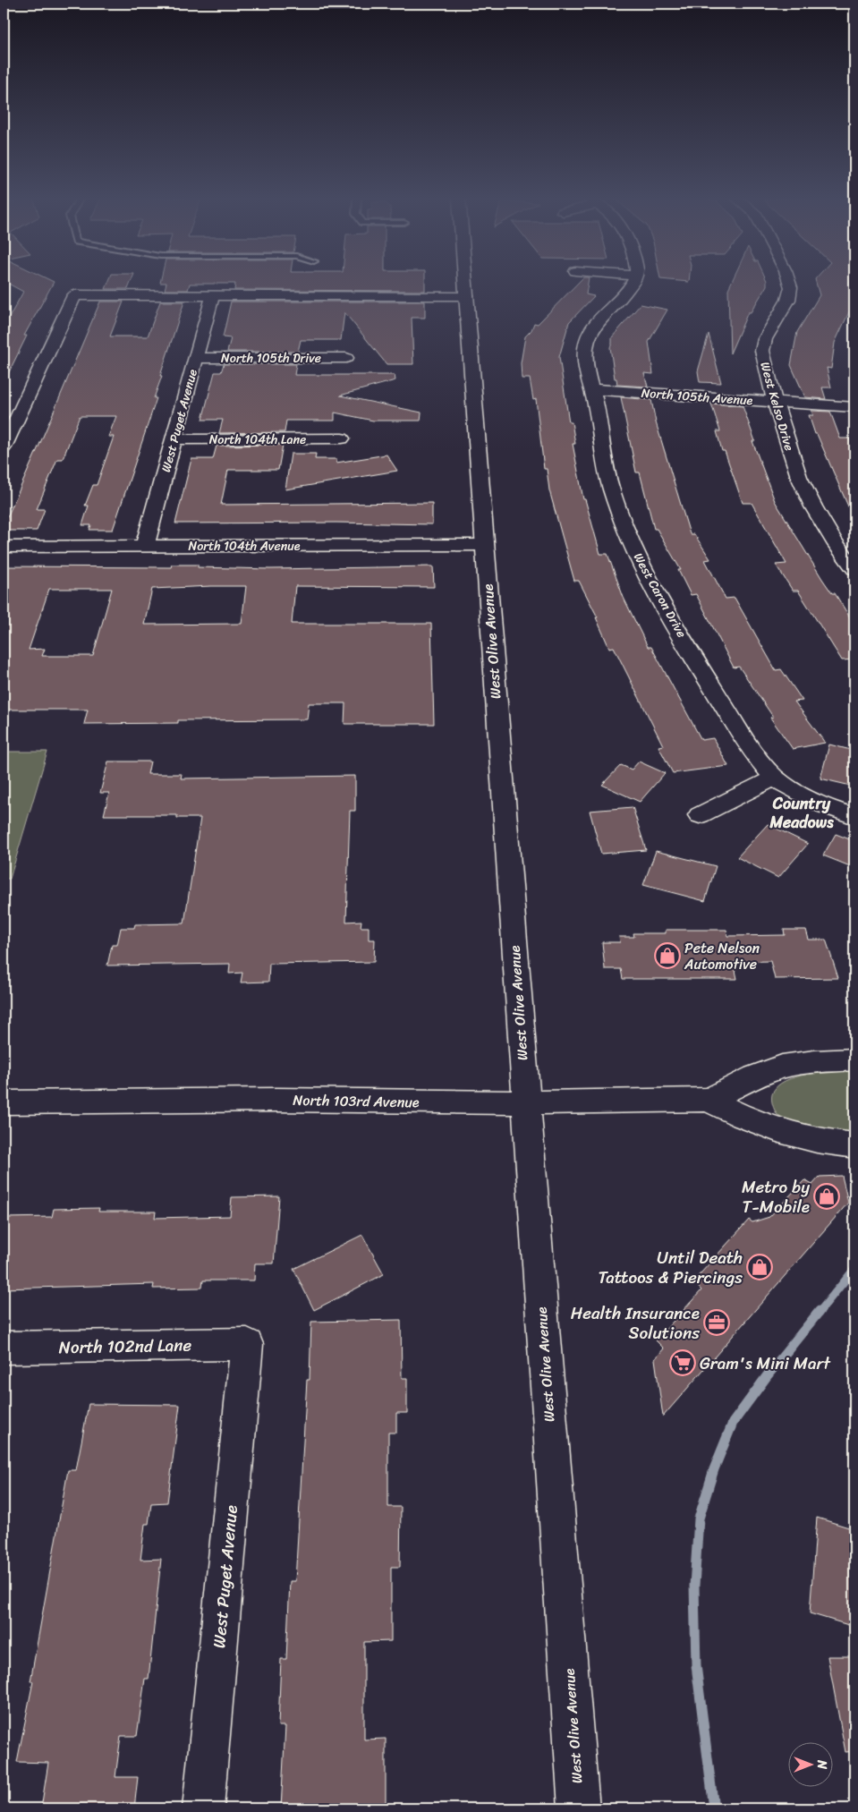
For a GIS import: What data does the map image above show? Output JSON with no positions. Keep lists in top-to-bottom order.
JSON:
{
  "streets": {
    "street": [
      "North 105th Drive",
      "North 105th Avenue",
      "West Kelso Drive",
      "West Puget Avenue",
      "North 104th Lane",
      "North 104th Avenue",
      "West Caron Drive",
      "West Olive Avenue",
      "North 103rd Avenue",
      "North 102nd Lane"
    ]
  },
  "crossings": [
    ["North 105th Drive", "West Puget Avenue"],
    ["North 105th Avenue", "West Kelso Drive"],
    ["North 105th Avenue", "West Caron Drive"],
    ["West Puget Avenue", "North 104th Lane"],
    ["West Puget Avenue", "North 104th Avenue"],
    ["West Puget Avenue", "North 102nd Lane"],
    ["North 104th Avenue", "West Olive Avenue"],
    ["West Olive Avenue", "North 103rd Avenue"]
  ],
  "districts": ["Country Meadows"],
  "places": {
    "shop": ["Pete Nelson Automotive", "Metro by T-Mobile", "Until Death Tattoos & Piercings"],
    "office": ["Health Insurance Solutions"],
    "supermarket": ["Gram's Mini Mart"]
  },
  "north": "right"
}
